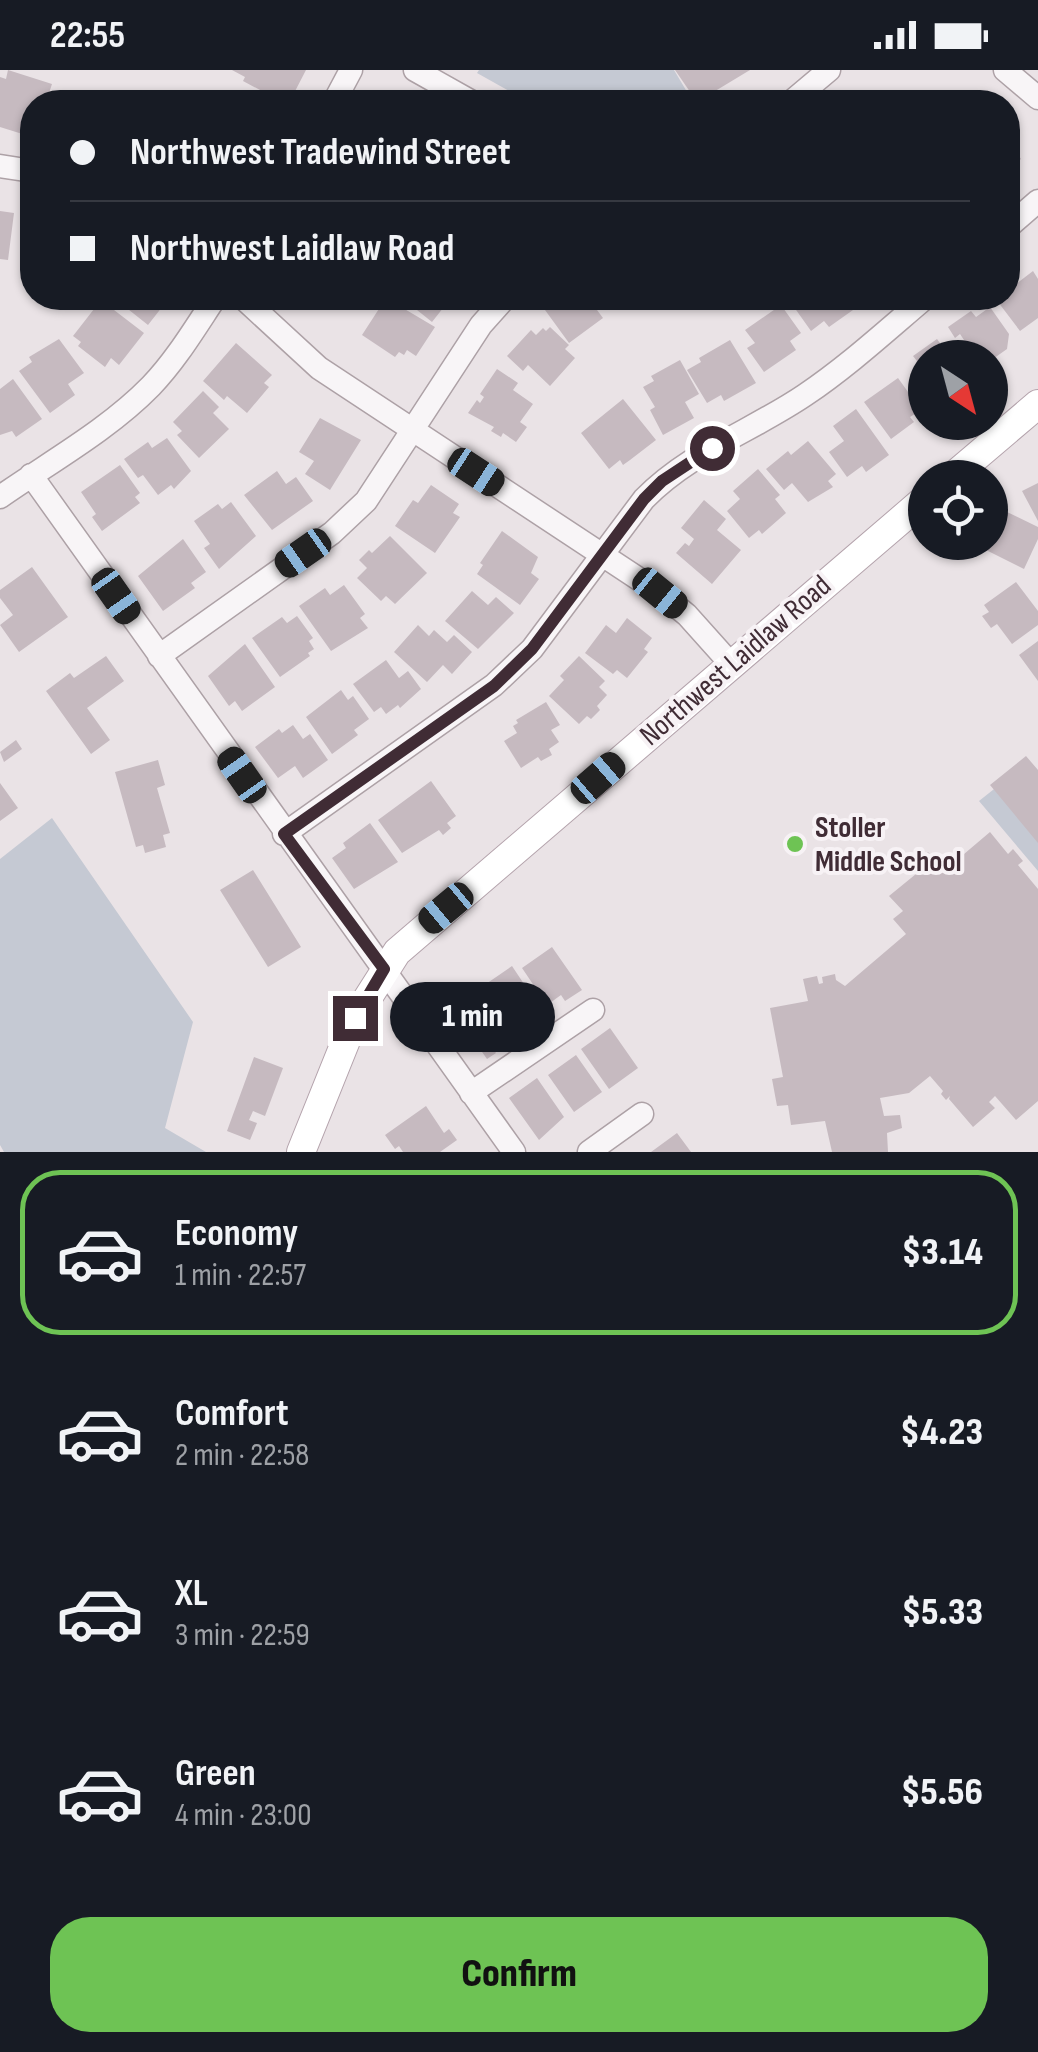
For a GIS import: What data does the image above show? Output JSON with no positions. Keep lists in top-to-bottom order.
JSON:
{
  "streets": {
    "main road": ["Northwest Laidlaw Road"]
  },
  "places": ["Stoller Middle School"],
  "north": "bottom right",
  "page": {
    "status": "22:55",
    "banner": ["Northwest Tradewind Street", "Northwest Laidlaw Road"],
    "bubble": "1 min",
    "list": [
      {
        "name": "Economy",
        "note": "1 min · 22:57",
        "value": "$3.14"
      },
      {
        "name": "Comfort",
        "note": "2 min · 22:58",
        "value": "$4.23"
      },
      {
        "name": "XL",
        "note": "3 min · 22:59",
        "value": "$5.33"
      },
      {
        "name": "Green",
        "note": "4 min · 23:00",
        "value": "$5.56"
      }
    ],
    "buttons": "Confirm"
  }
}
